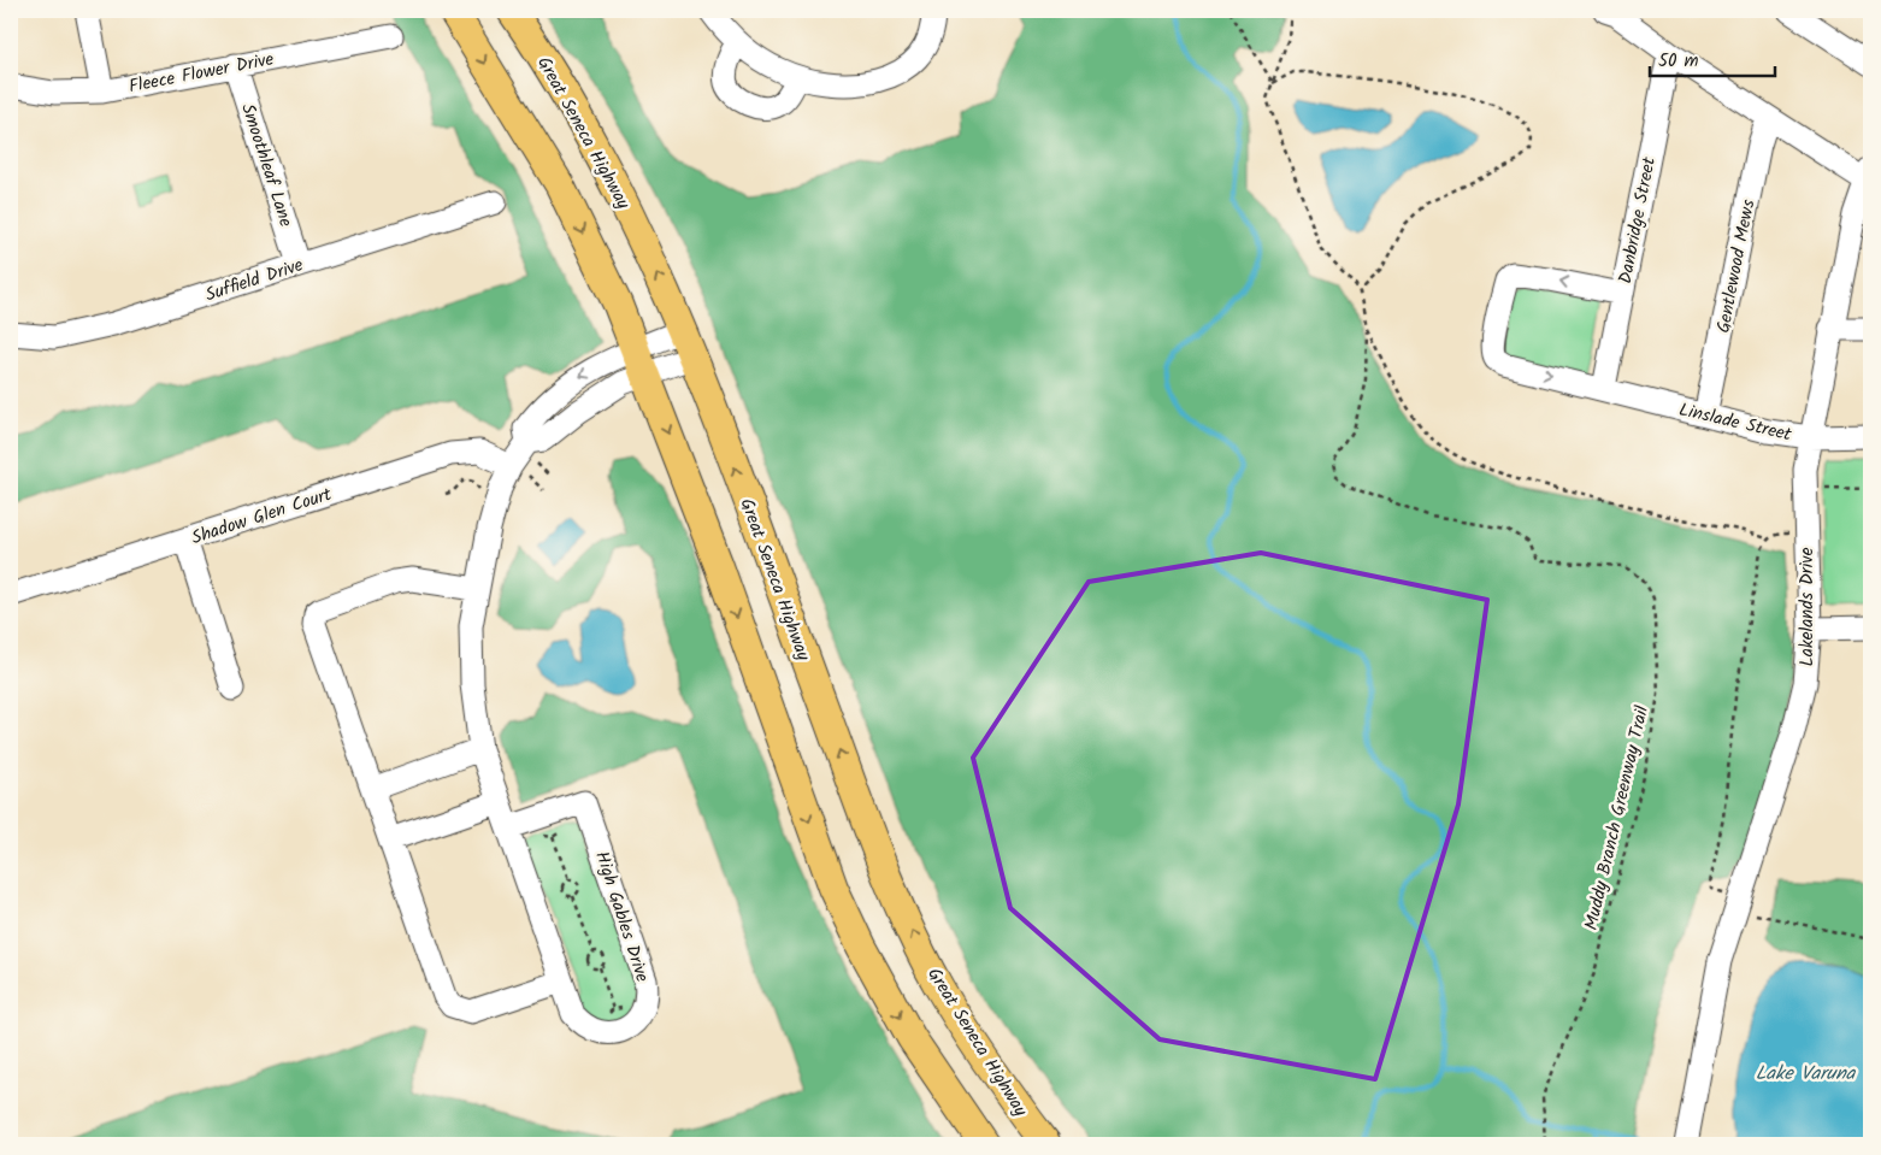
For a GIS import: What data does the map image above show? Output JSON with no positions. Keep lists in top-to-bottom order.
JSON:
{
  "streets": {
    "main road": ["Great Seneca Highway"],
    "street": [
      "Fleece Flower Drive",
      "Smoothleaf Lane",
      "Danbridge Street",
      "Gentlewood Mews",
      "Suffield Drive",
      "Linslade Street",
      "Shadow Glen Court",
      "Lakelands Drive",
      "High Gables Drive"
    ],
    "path": ["Muddy Branch Greenway Trail"]
  },
  "crossings": [
    ["Fleece Flower Drive", "Smoothleaf Lane"],
    ["Great Seneca Highway", "High Gables Drive"],
    ["Smoothleaf Lane", "Suffield Drive"],
    ["Danbridge Street", "Linslade Street"],
    ["Gentlewood Mews", "Linslade Street"],
    ["Linslade Street", "Lakelands Drive"],
    ["Shadow Glen Court", "High Gables Drive"]
  ],
  "water": ["Lake Varuna"],
  "scale_bar": "50 m"
}
